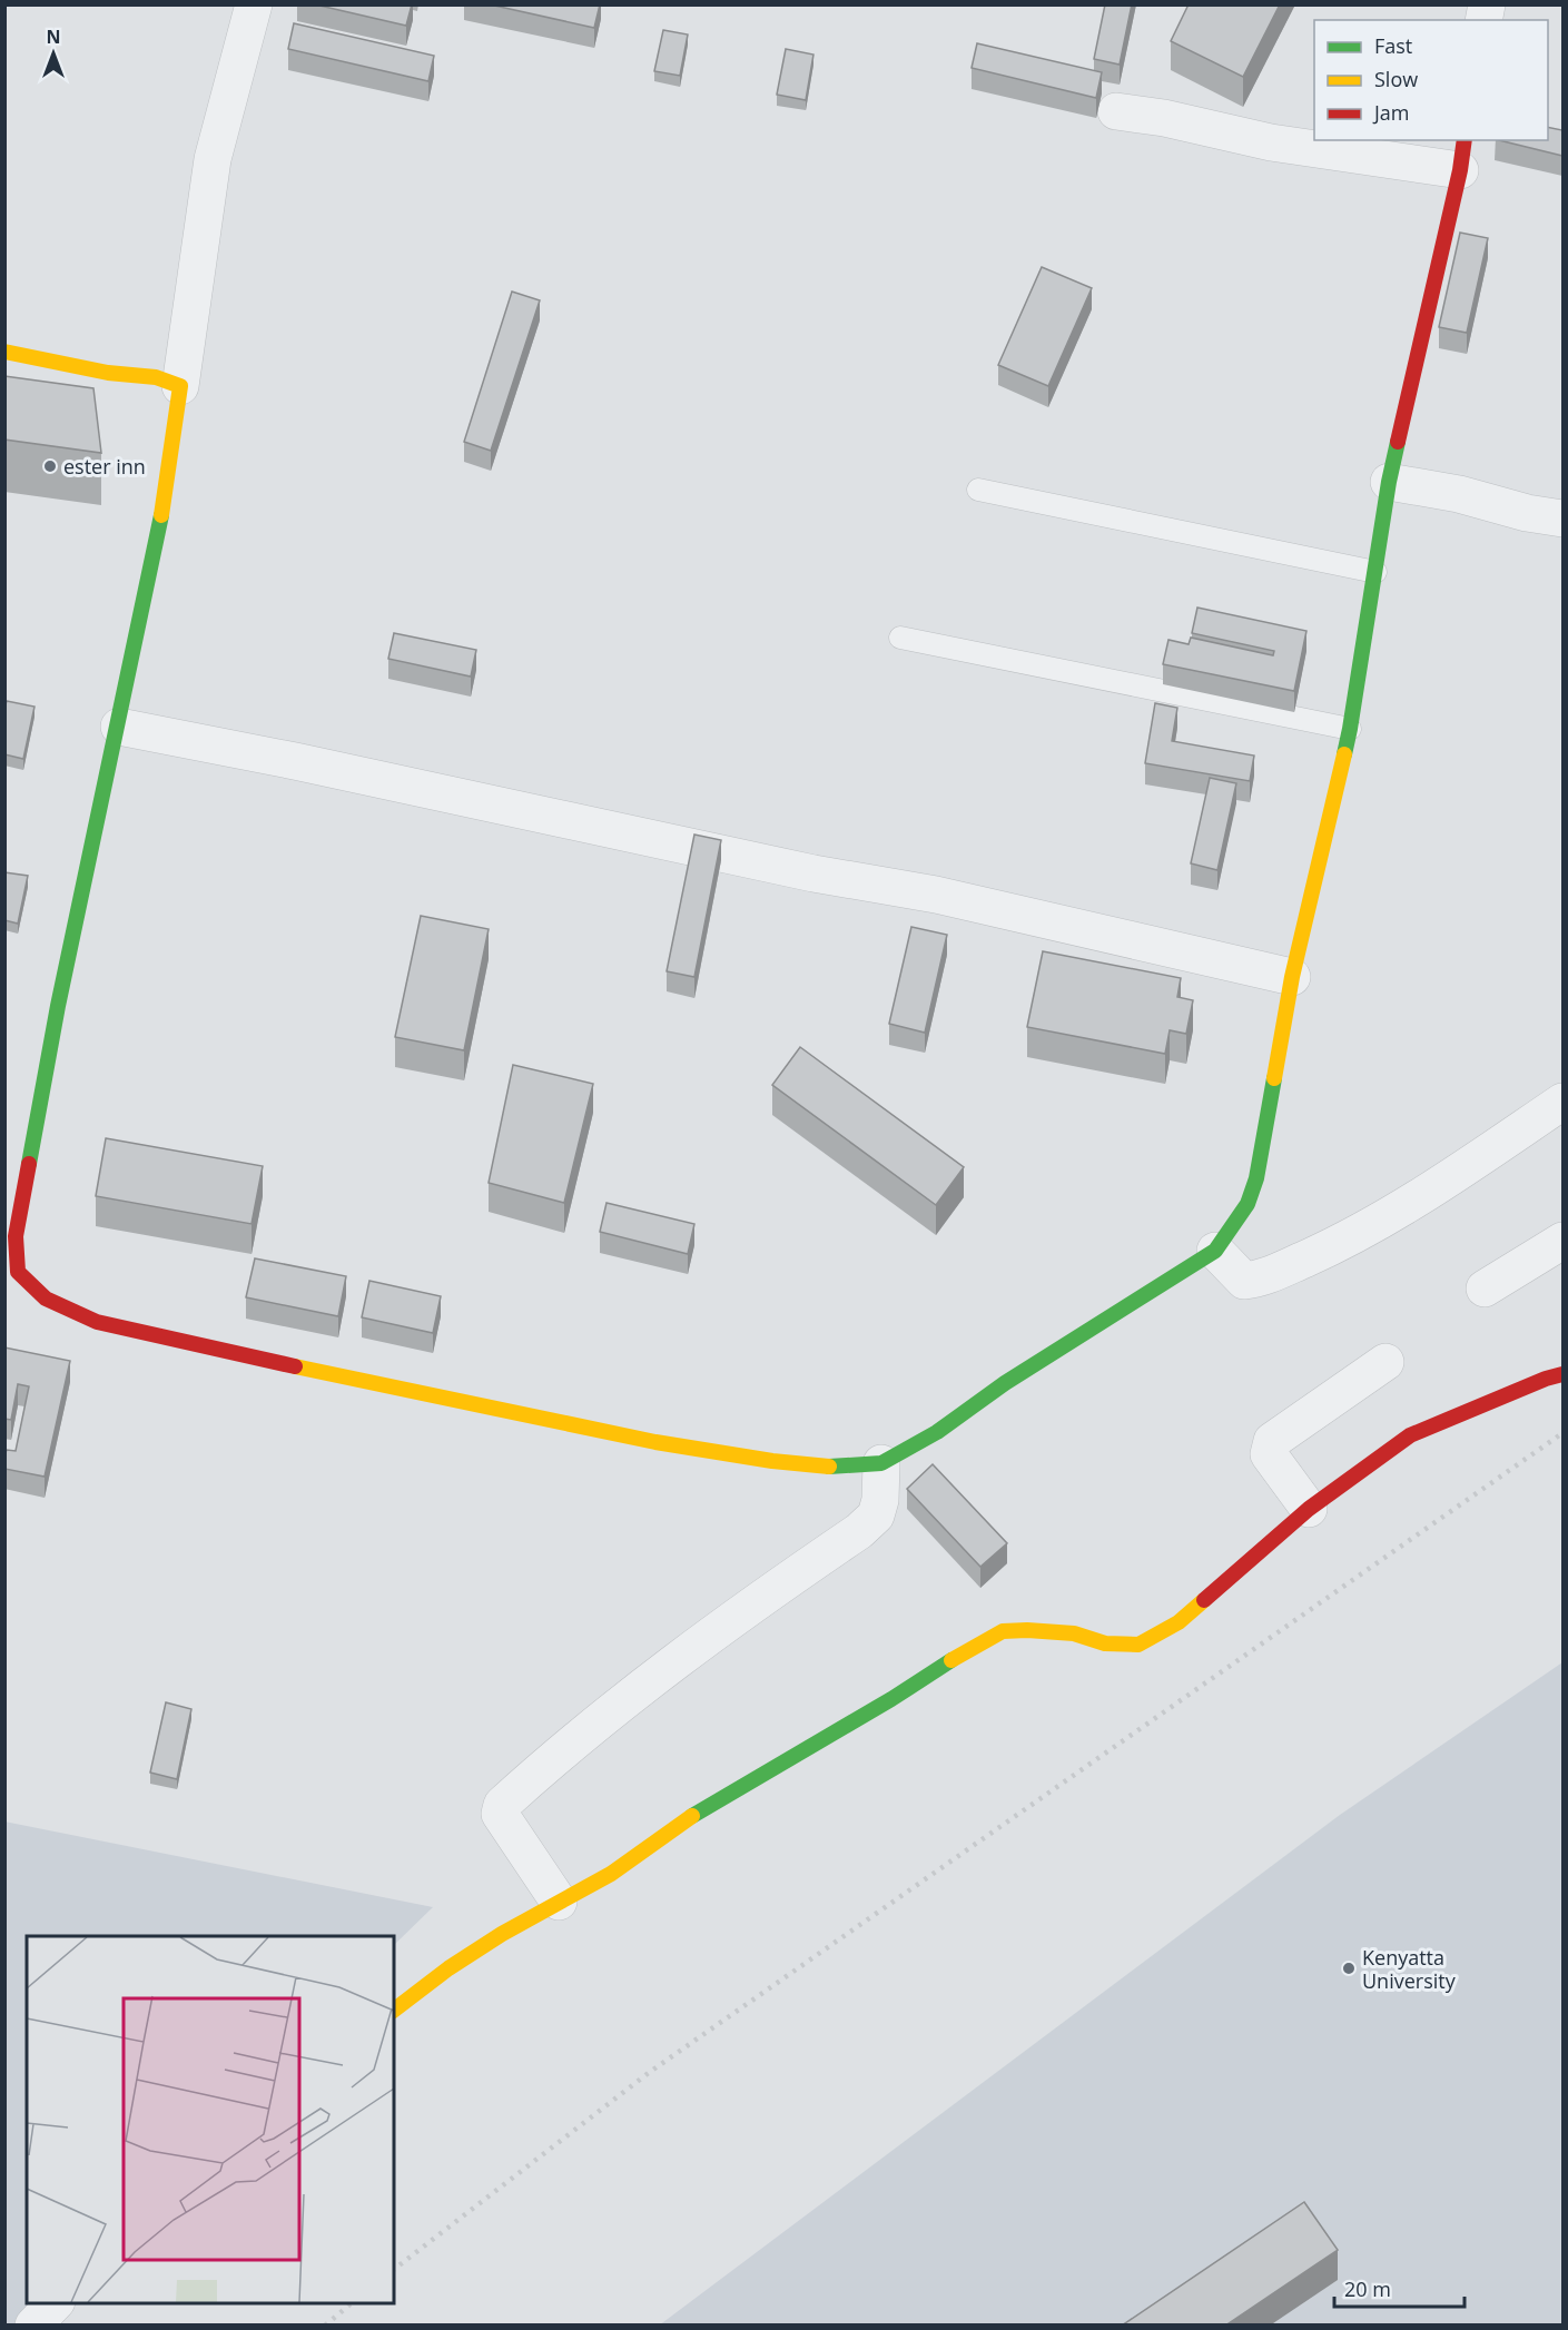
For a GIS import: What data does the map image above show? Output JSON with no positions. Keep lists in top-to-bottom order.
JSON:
{
  "places": ["ester inn", "Kenyatta University"],
  "legend": ["Fast", "Slow", "Jam"],
  "scale_bar": "20 m",
  "north": "top"
}
